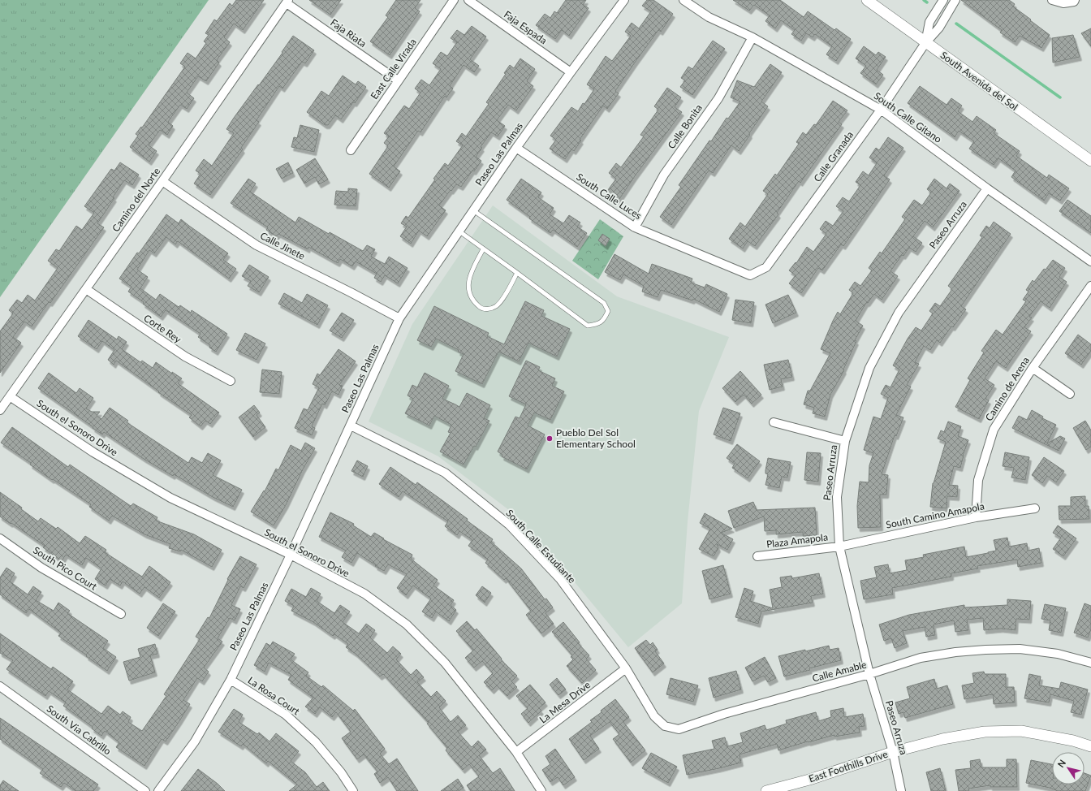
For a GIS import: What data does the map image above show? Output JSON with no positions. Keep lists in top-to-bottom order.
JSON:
{
  "streets": {
    "street": [
      "Faja Espada",
      "Faja Riata",
      "East Calle Virada",
      "South Avenida del Sol",
      "South Calle Gitano",
      "Calle Bonita",
      "Paseo Las Palmas",
      "Calle Granada",
      "South Calle Luces",
      "Camino del Norte",
      "Paseo Arruza",
      "Calle Jinete",
      "Corte Rey",
      "Camino de Arena",
      "South el Sonoro Drive",
      "South Camino Amapola",
      "Plaza Amapola",
      "South Calle Estudiante",
      "South Pico Court",
      "Calle Amable",
      "La Rosa Court",
      "La Mesa Drive",
      "South Via Cabrillo",
      "East Foothills Drive"
    ]
  },
  "crossings": [
    ["Faja Espada", "Paseo Las Palmas"],
    ["Faja Riata", "East Calle Virada"],
    ["Faja Riata", "Camino del Norte"],
    ["South Avenida del Sol", "Calle Granada"],
    ["South Calle Gitano", "Calle Bonita"],
    ["South Calle Gitano", "Calle Granada"],
    ["South Calle Gitano", "Paseo Arruza"],
    ["Calle Bonita", "South Calle Luces"],
    ["Paseo Las Palmas", "South Calle Luces"],
    ["Paseo Las Palmas", "Calle Jinete"],
    ["Paseo Las Palmas", "South el Sonoro Drive"],
    ["Paseo Las Palmas", "South Calle Estudiante"],
    ["Paseo Las Palmas", "La Rosa Court"],
    ["Calle Granada", "South Calle Luces"],
    ["Camino del Norte", "Calle Jinete"],
    ["Camino del Norte", "Corte Rey"],
    ["Camino del Norte", "South el Sonoro Drive"],
    ["Paseo Arruza", "South Camino Amapola"],
    ["Paseo Arruza", "Plaza Amapola"],
    ["Paseo Arruza", "Calle Amable"],
    ["Paseo Arruza", "East Foothills Drive"],
    ["Camino de Arena", "South Camino Amapola"],
    ["South el Sonoro Drive", "La Mesa Drive"],
    ["South Camino Amapola", "Plaza Amapola"],
    ["South Calle Estudiante", "Calle Amable"],
    ["South Calle Estudiante", "La Mesa Drive"],
    ["Calle Amable", "La Mesa Drive"]
  ],
  "places": ["Pueblo Del Sol Elementary School"],
  "north": "top left"
}
